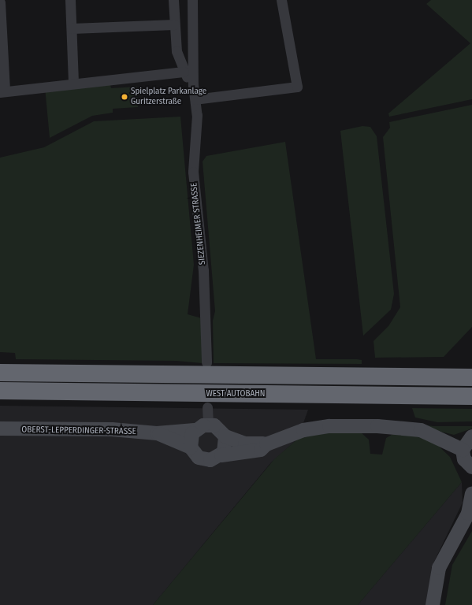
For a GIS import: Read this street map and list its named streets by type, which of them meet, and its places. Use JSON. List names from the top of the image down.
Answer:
{
  "streets": {
    "highway": ["WEST AUTOBAHN"],
    "street": ["SIEZENHEIMER STRASSE", "OBERST-LEPPERDINGER-STRASSE"]
  },
  "places": ["Spielplatz Parkanlage Guritzerstraße"]
}
